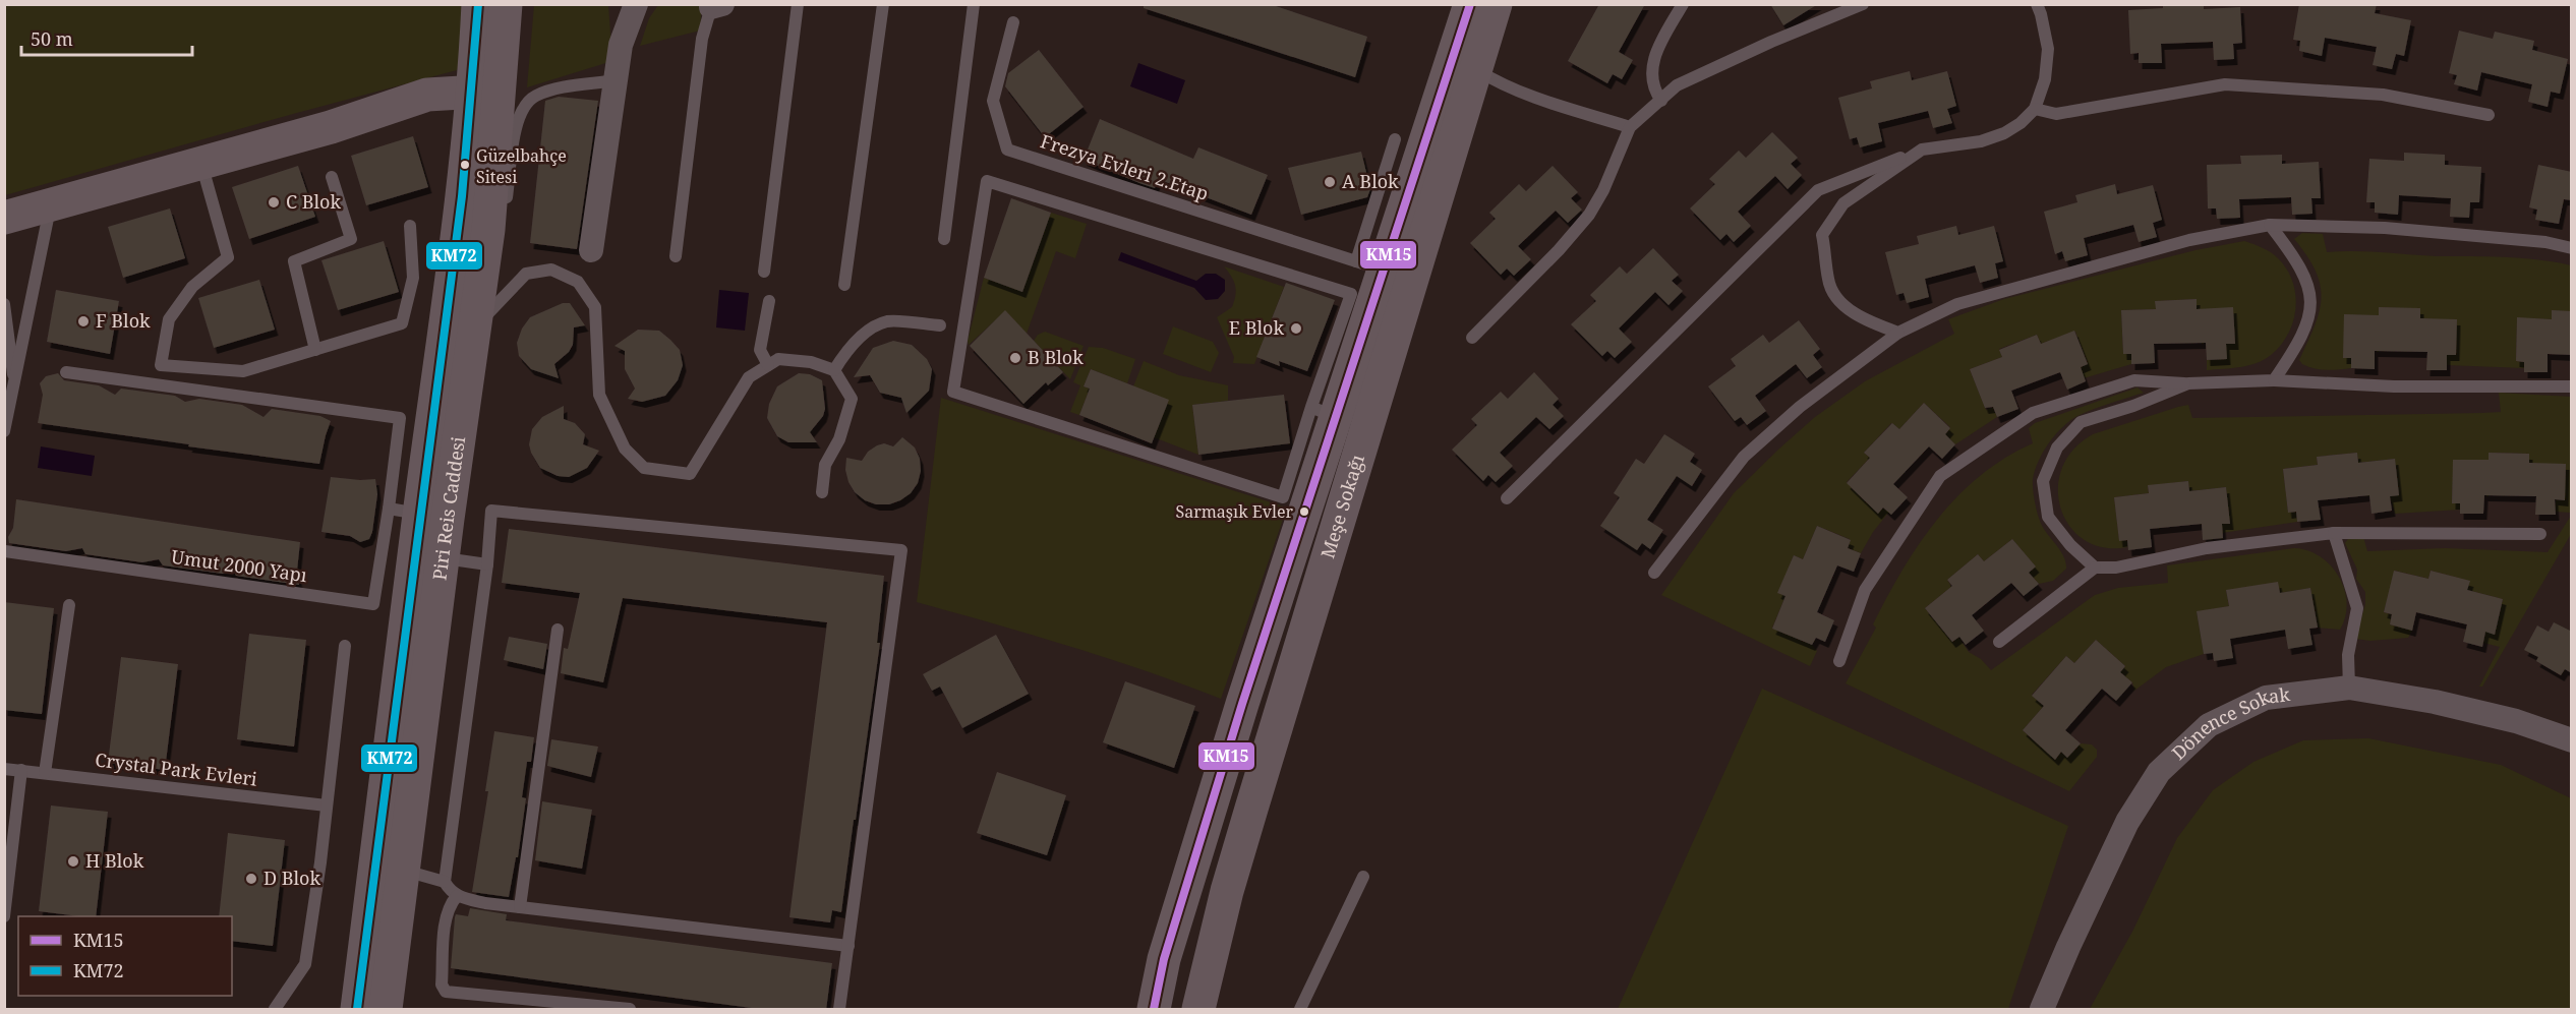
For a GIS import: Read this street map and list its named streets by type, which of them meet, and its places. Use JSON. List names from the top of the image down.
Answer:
{
  "streets": {
    "street": ["Meşe Sokağı", "Piri Reis Caddesi", "Dönence Sokak"],
    "lane": ["Frezya Evleri 2.Etap", "Umut 2000 Yapı", "Crystal Park Evleri"]
  },
  "crossings": [
    ["Frezya Evleri 2.Etap", "Meşe Sokağı"],
    ["Piri Reis Caddesi", "Umut 2000 Yapı"]
  ],
  "places": [
    "Güzelbahçe Sitesi",
    "A Blok",
    "C Blok",
    "F Blok",
    "E Blok",
    "B Blok",
    "Sarmaşık Evler",
    "H Blok",
    "D Blok"
  ],
  "lines": ["transit line KM15", "transit line KM72"],
  "legend": ["KM15", "KM72"],
  "scale_bar": "50 m"
}
